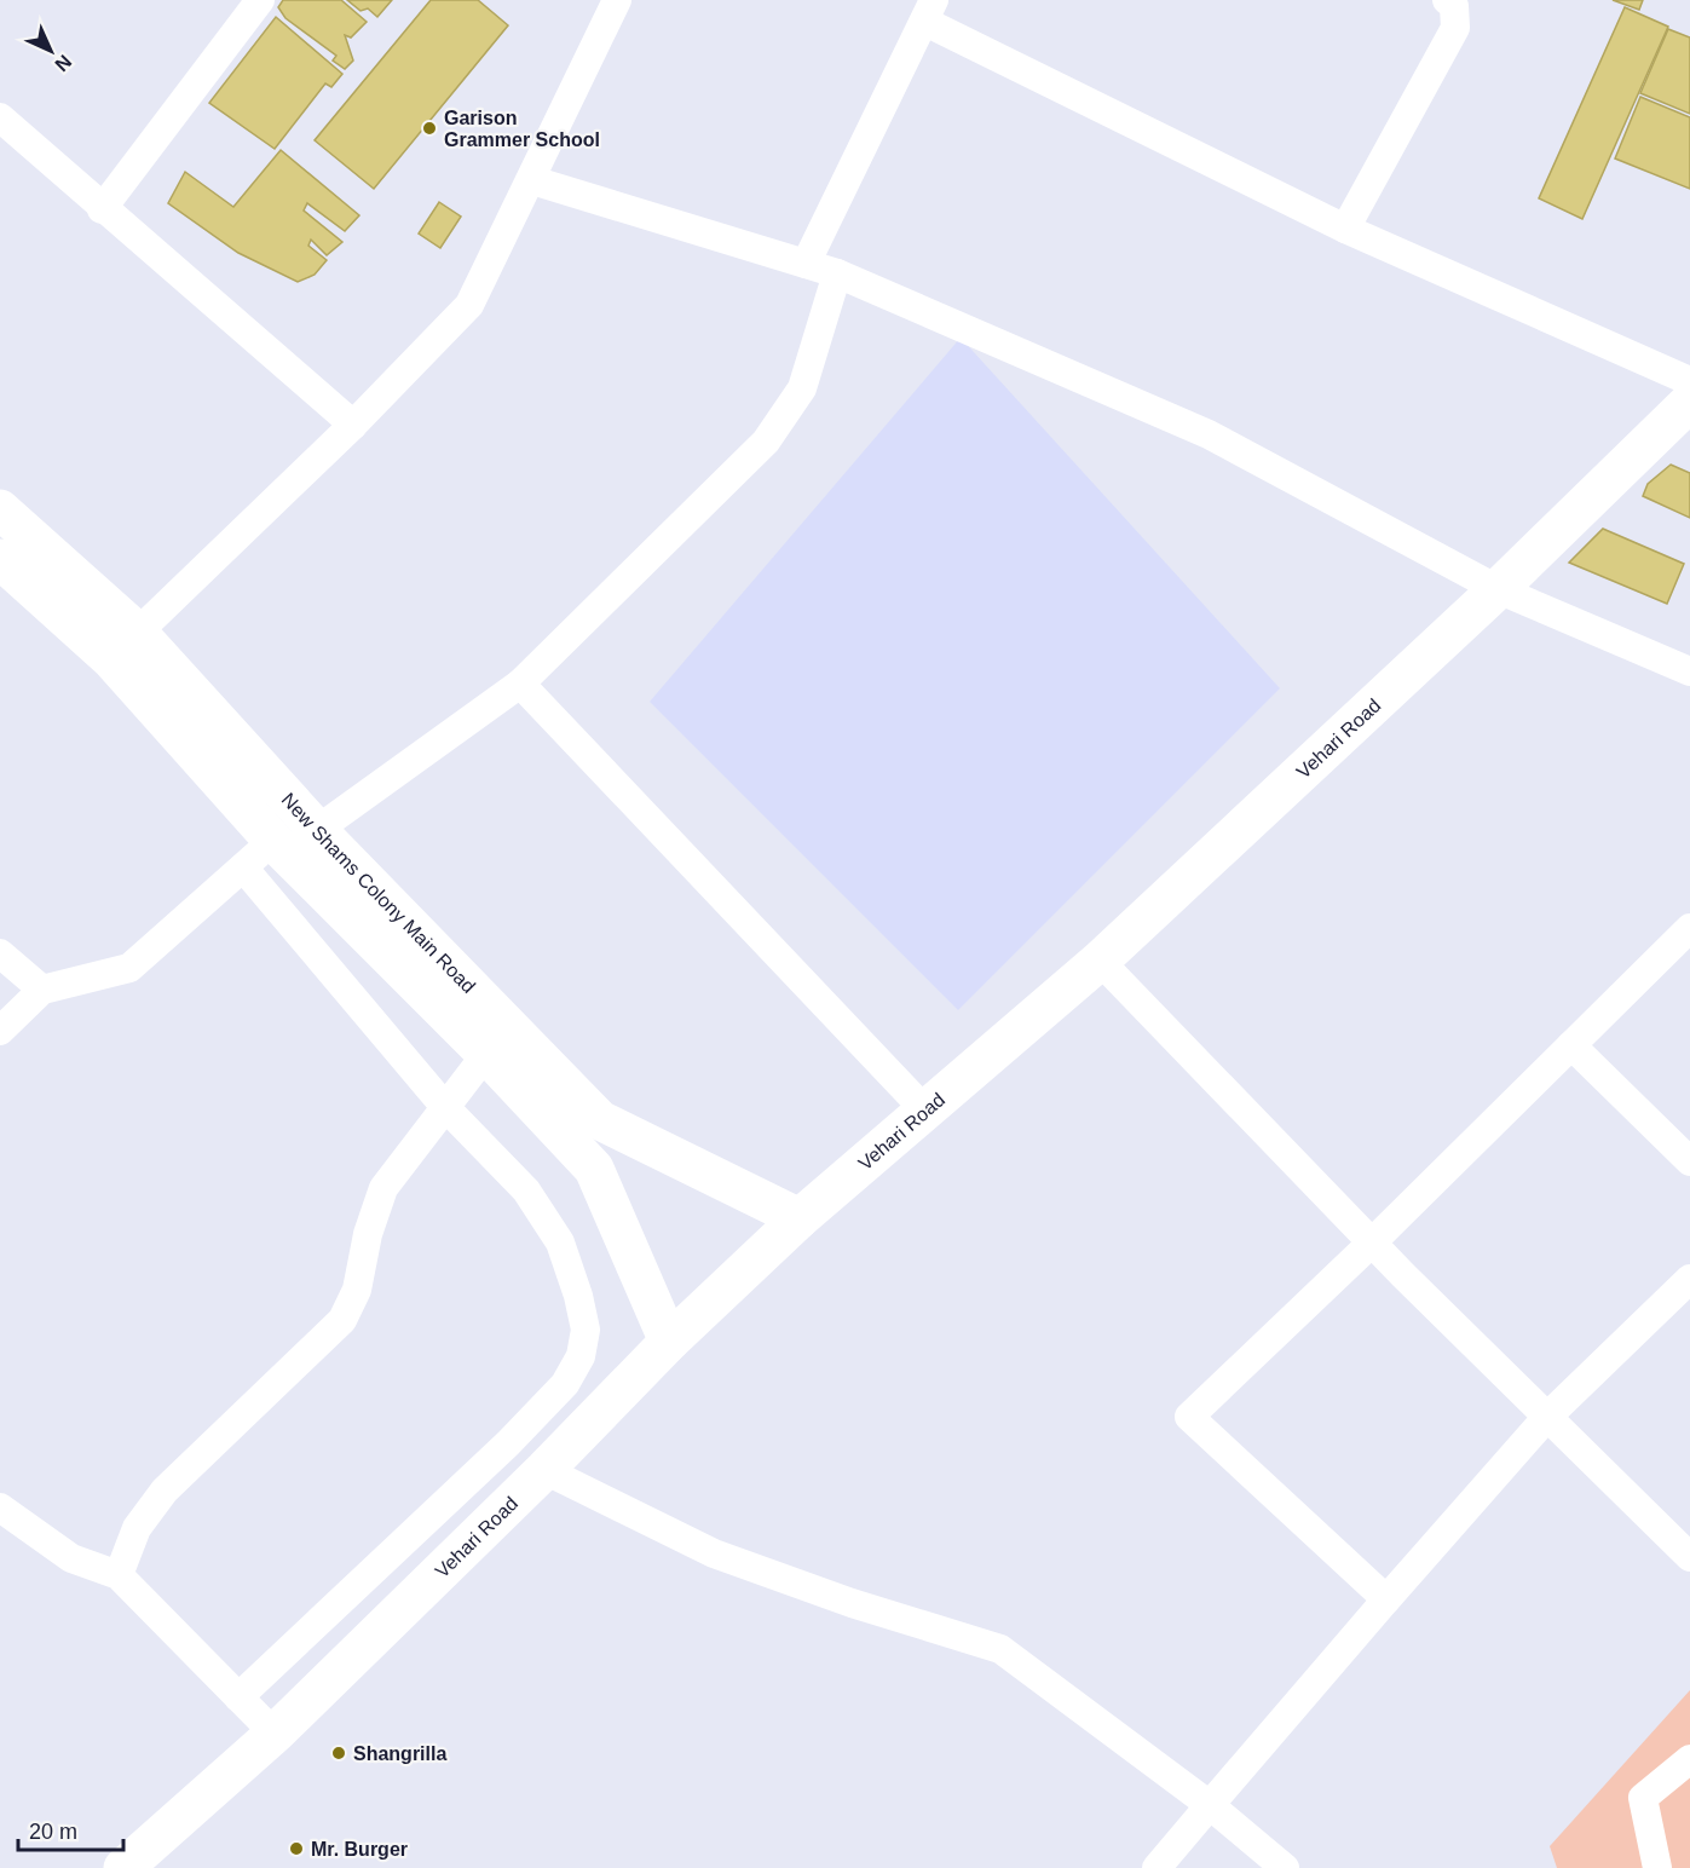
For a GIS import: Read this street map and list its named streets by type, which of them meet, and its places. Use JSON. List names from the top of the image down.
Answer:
{
  "streets": {
    "main road": ["Vehari Road", "New Shams Colony Main Road"]
  },
  "crossings": [
    ["Vehari Road", "New Shams Colony Main Road"]
  ],
  "places": ["Garison Grammer School", "Shangrilla", "Mr. Burger"],
  "scale_bar": "20 m",
  "north": "bottom right"
}
